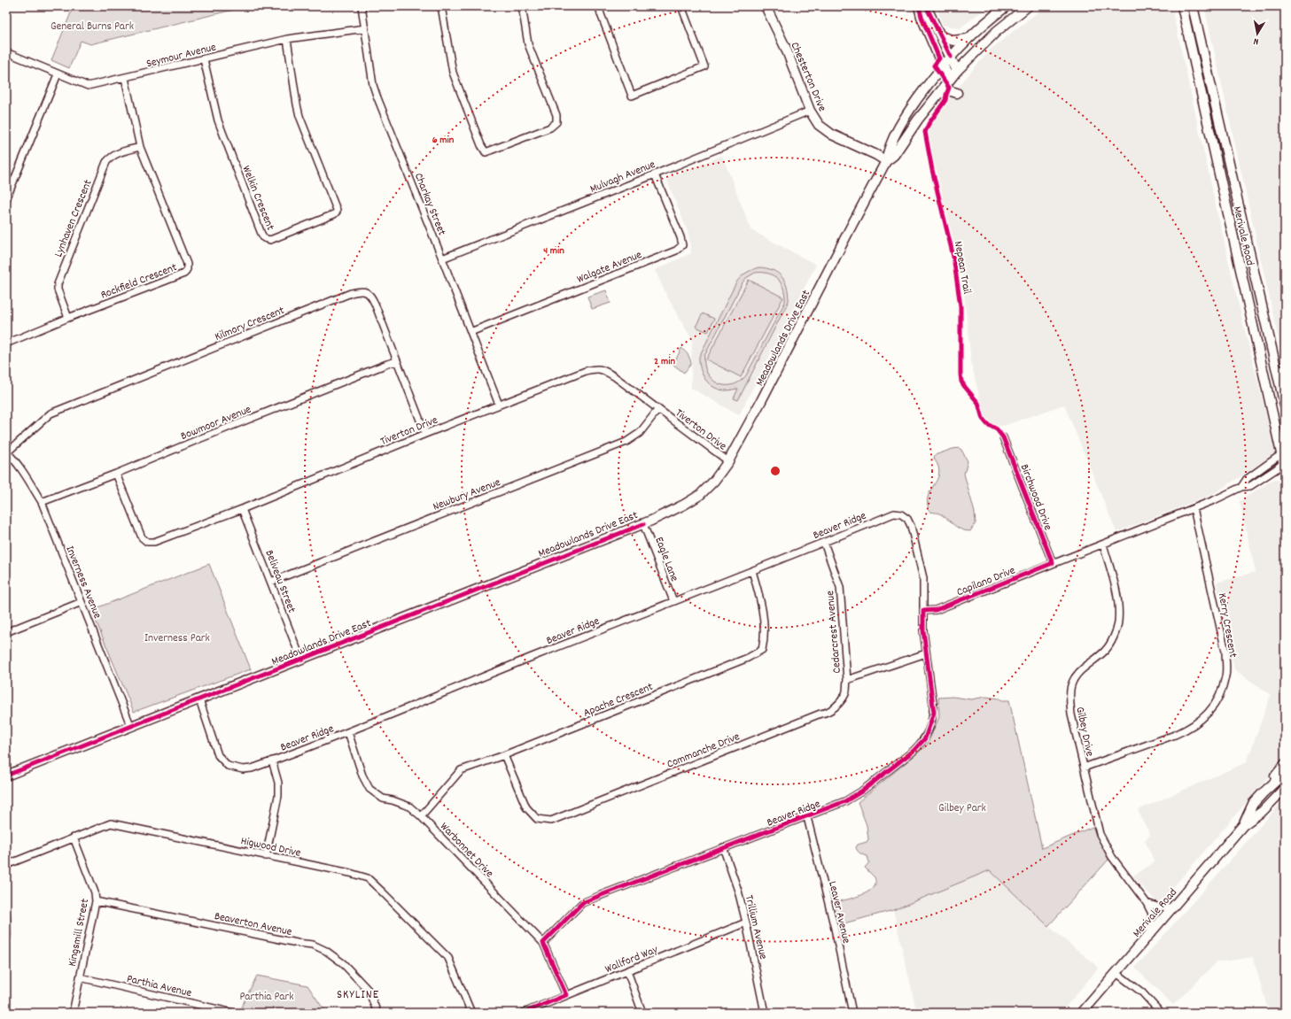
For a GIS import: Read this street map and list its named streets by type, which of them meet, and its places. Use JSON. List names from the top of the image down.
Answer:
{
  "streets": {
    "main road": ["Chesterton Drive", "Merivale Road", "Meadowlands Drive East"],
    "street": [
      "Seymour Avenue",
      "Mulvagh Avenue",
      "Welkin Crescent",
      "Charkay Street",
      "Lynhaven Crescent",
      "Walgate Avenue",
      "Rockfield Crescent",
      "Kilmory Crescent",
      "Bowmoor Avenue",
      "Tiverton Drive",
      "Newbury Avenue",
      "Birchwood Drive",
      "Beaver Ridge",
      "Eagle Lane",
      "Capilano Drive",
      "Beliveau Street",
      "Inverness Avenue",
      "Kerry Crescent",
      "Cedarcrest Avenue",
      "Apache Crescent",
      "Gilbey Drive",
      "Commanche Drive",
      "Higwood Drive",
      "Warbonnet Drive",
      "Leaver Avenue",
      "Beaverton Avenue",
      "Trillium Avenue",
      "Kingsmill Street",
      "Wallford Way",
      "Parthia Avenue"
    ],
    "cycle path": ["Nepean Trail"]
  },
  "crossings": [
    ["Seymour Avenue", "Welkin Crescent"],
    ["Seymour Avenue", "Charkay Street"],
    ["Seymour Avenue", "Rockfield Crescent"],
    ["Chesterton Drive", "Mulvagh Avenue"],
    ["Chesterton Drive", "Meadowlands Drive East"],
    ["Mulvagh Avenue", "Charkay Street"],
    ["Mulvagh Avenue", "Walgate Avenue"],
    ["Charkay Street", "Walgate Avenue"],
    ["Charkay Street", "Tiverton Drive"],
    ["Lynhaven Crescent", "Rockfield Crescent"],
    ["Merivale Road", "Capilano Drive"],
    ["Merivale Road", "Gilbey Drive"],
    ["Kilmory Crescent", "Bowmoor Avenue"],
    ["Kilmory Crescent", "Tiverton Drive"],
    ["Kilmory Crescent", "Inverness Avenue"],
    ["Meadowlands Drive East", "Tiverton Drive"],
    ["Meadowlands Drive East", "Beaver Ridge"],
    ["Meadowlands Drive East", "Eagle Lane"],
    ["Meadowlands Drive East", "Beliveau Street"],
    ["Meadowlands Drive East", "Inverness Avenue"],
    ["Bowmoor Avenue", "Tiverton Drive"],
    ["Bowmoor Avenue", "Inverness Avenue"],
    ["Tiverton Drive", "Newbury Avenue"],
    ["Tiverton Drive", "Beliveau Street"],
    ["Newbury Avenue", "Beliveau Street"],
    ["Birchwood Drive", "Capilano Drive"],
    ["Beaver Ridge", "Eagle Lane"],
    ["Beaver Ridge", "Capilano Drive"],
    ["Beaver Ridge", "Cedarcrest Avenue"],
    ["Beaver Ridge", "Apache Crescent"],
    ["Beaver Ridge", "Warbonnet Drive"],
    ["Beaver Ridge", "Leaver Avenue"],
    ["Beaver Ridge", "Trillium Avenue"],
    ["Capilano Drive", "Kerry Crescent"],
    ["Capilano Drive", "Gilbey Drive"],
    ["Kerry Crescent", "Gilbey Drive"],
    ["Cedarcrest Avenue", "Commanche Drive"],
    ["Apache Crescent", "Commanche Drive"],
    ["Apache Crescent", "Warbonnet Drive"],
    ["Higwood Drive", "Kingsmill Street"],
    ["Warbonnet Drive", "Wallford Way"],
    ["Beaverton Avenue", "Kingsmill Street"],
    ["Trillium Avenue", "Wallford Way"],
    ["Kingsmill Street", "Parthia Avenue"]
  ],
  "districts": ["SKYLINE"],
  "parks": [
    "General Burns Park",
    "Inverness Park",
    "Gilbey Park",
    "Parthia Park"
  ],
  "north": "bottom",
  "rings": ["6 min", "4 min", "2 min"]
}
